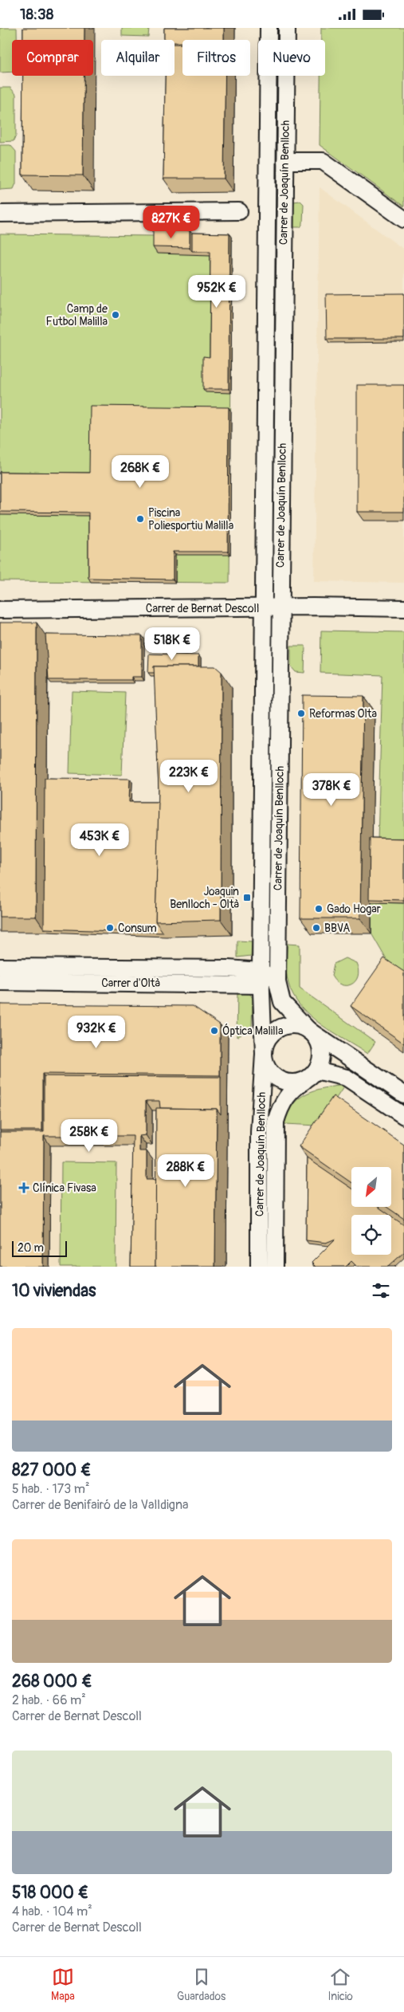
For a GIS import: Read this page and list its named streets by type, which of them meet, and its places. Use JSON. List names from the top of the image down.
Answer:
{
  "streets": {
    "street": ["Carrer de Joaquín Benlloch", "Carrer de Bernat Descoll", "Carrer d'Oltà"]
  },
  "crossings": [
    ["Carrer de Joaquín Benlloch", "Carrer de Bernat Descoll"],
    ["Carrer de Joaquín Benlloch", "Carrer d'Oltà"]
  ],
  "places": {
    "other": [
      "Camp de Futbol Malilla",
      "Piscina Poliesportiu Malilla",
      "Reformas Olta",
      "Gado Hogar",
      "Consum",
      "BBVA",
      "Óptica Malilla"
    ],
    "transit": ["Joaquin Benlloch - Oltà"],
    "health": ["Clínica Fivasa"]
  },
  "scale_bar": "20 m",
  "north": "bottom left",
  "page": {
    "status": "18:38",
    "chip": [
      "Comprar",
      "Alquilar",
      "Filtros",
      "Nuevo"
    ],
    "price": [
      "827K €",
      "952K €",
      "268K €",
      "518K €",
      "223K €",
      "378K €",
      "453K €",
      "932K €",
      "258K €",
      "288K €"
    ],
    "scale": "20 m",
    "heading": "10 viviendas",
    "list": [
      {
        "name": "827 000 €",
        "note": "5 hab. · 173 m² · Carrer de Benifairó de la Valldigna"
      },
      {
        "name": "268 000 €",
        "note": "2 hab. · 66 m² · Carrer de Bernat Descoll"
      },
      {
        "name": "518 000 €",
        "note": "4 hab. · 104 m² · Carrer de Bernat Descoll"
      }
    ],
    "tabs": ["Mapa", "Guardados", "Inicio"]
  }
}
